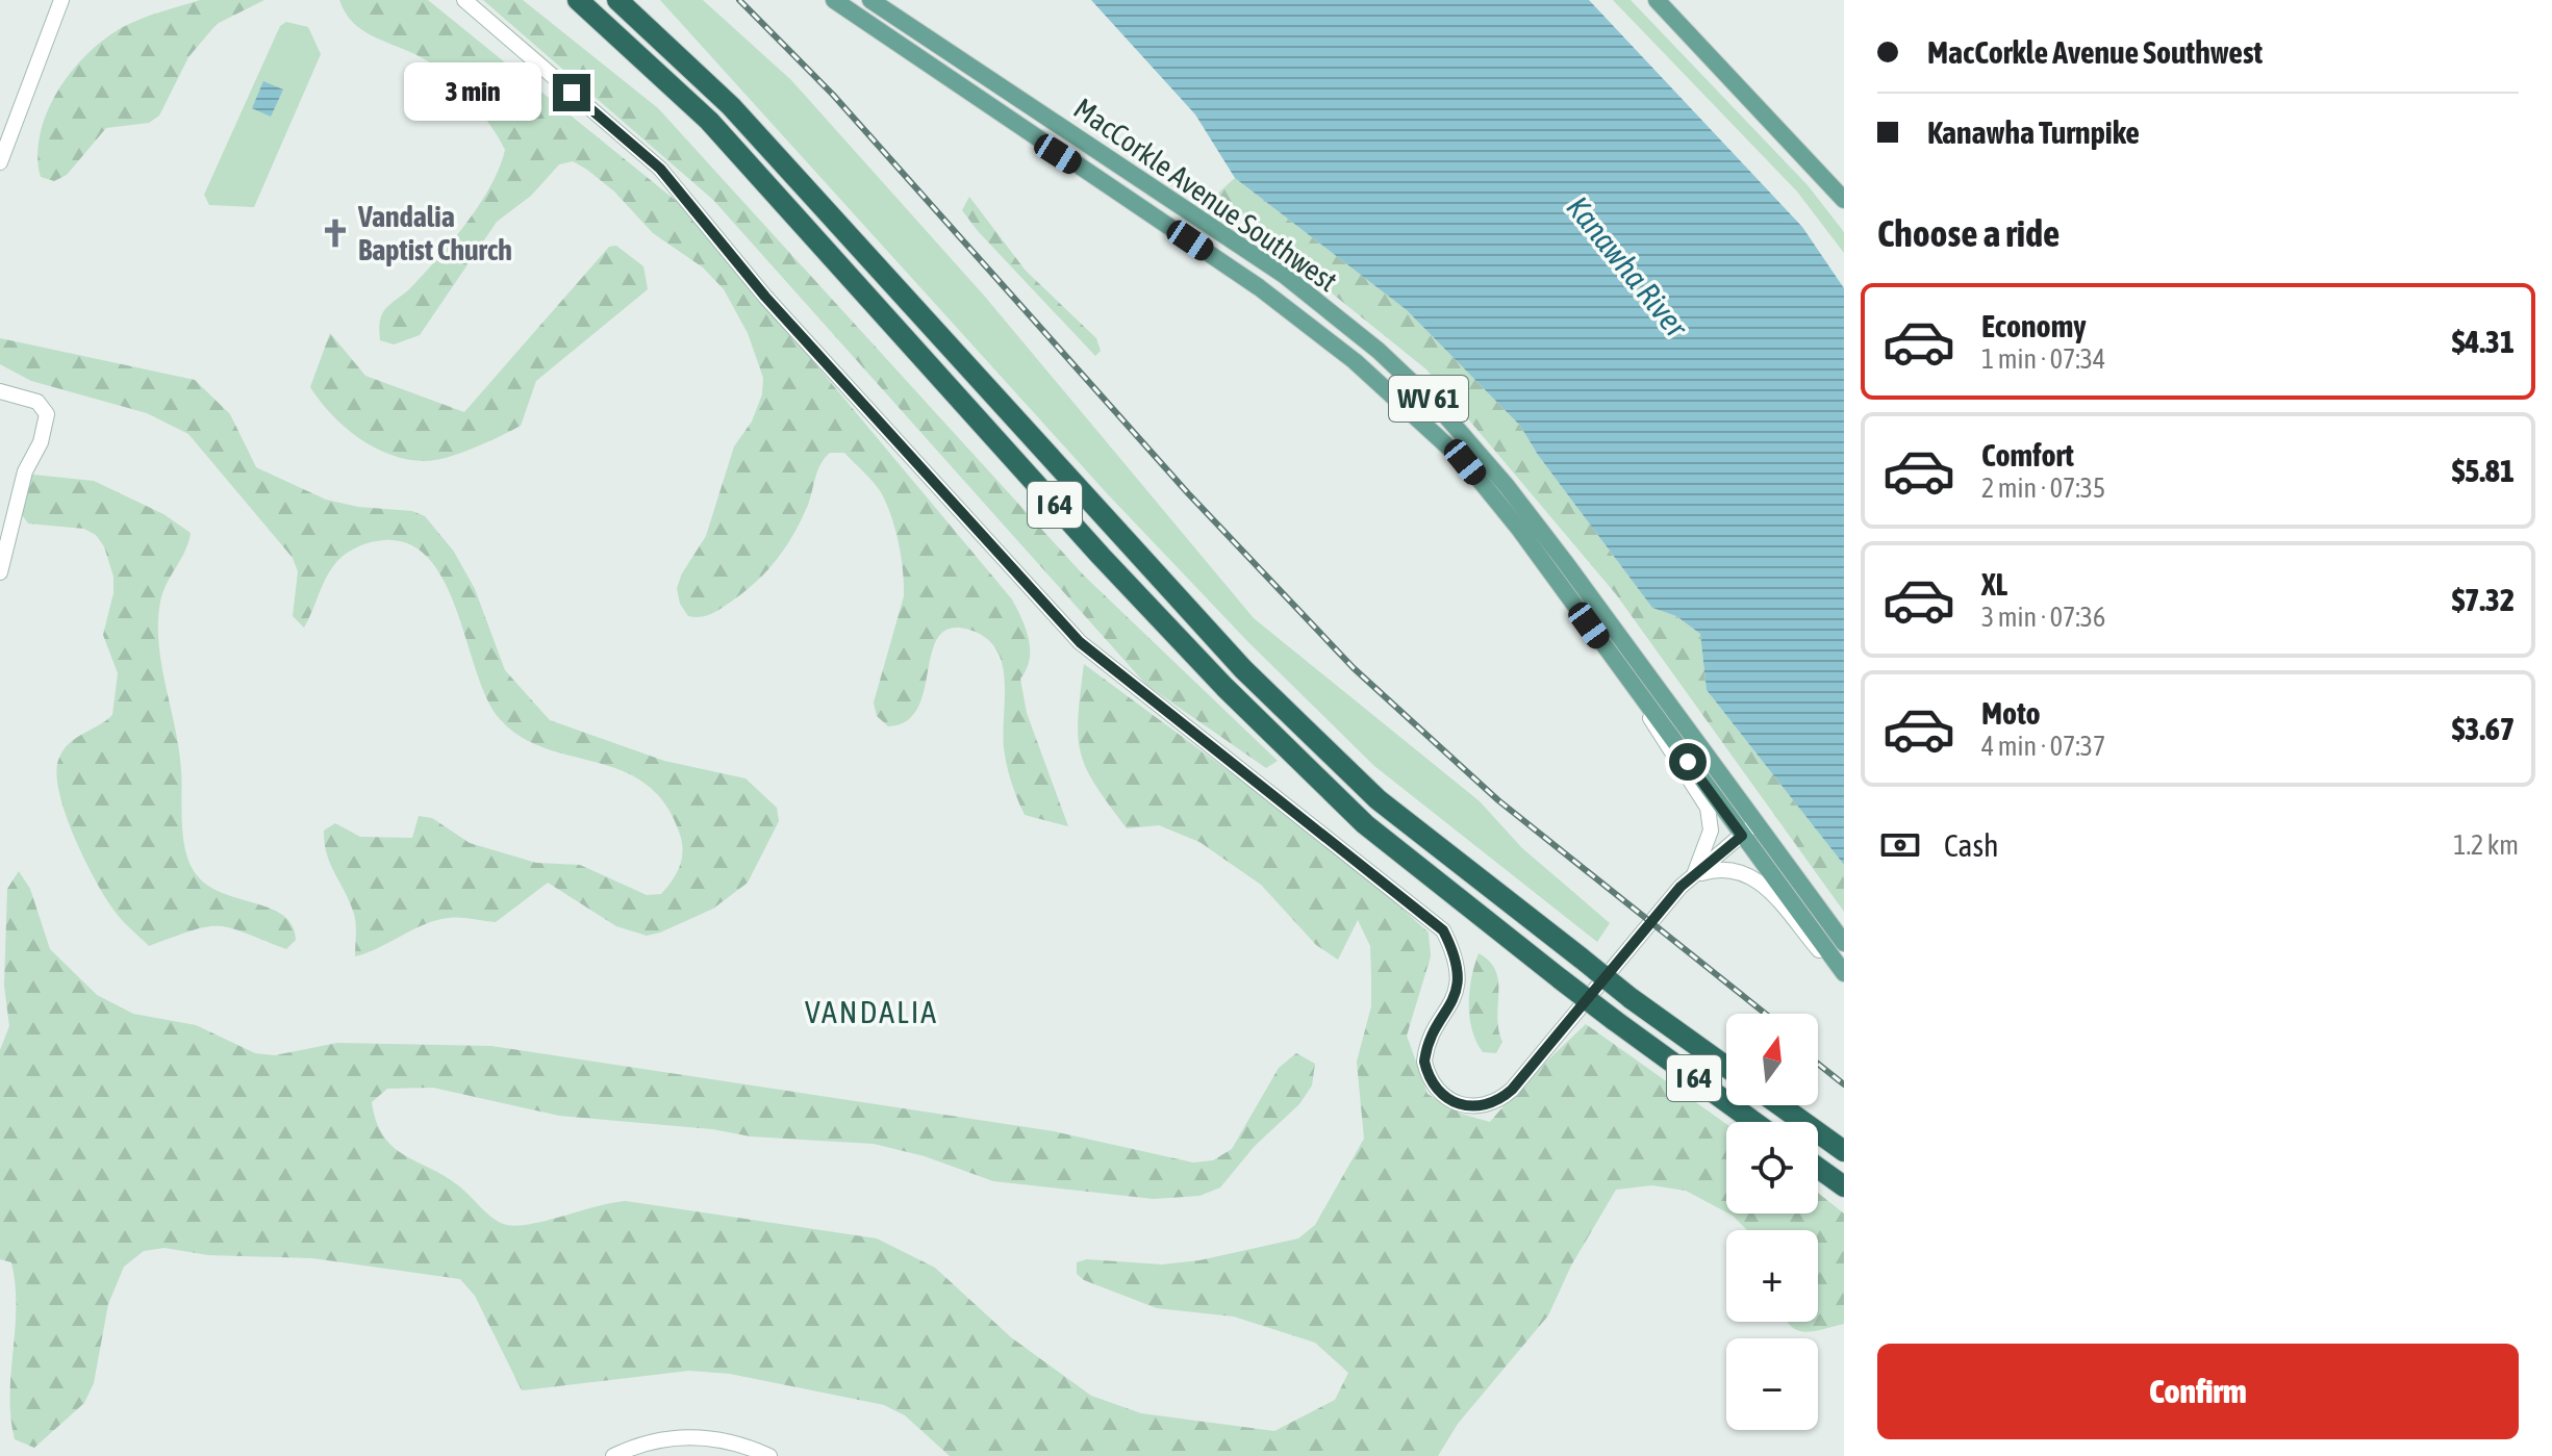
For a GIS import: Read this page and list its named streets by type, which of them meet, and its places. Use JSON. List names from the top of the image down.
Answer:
{
  "streets": {
    "highway": ["I 64"],
    "main road": ["MacCorkle Avenue Southwest", "WV 61"]
  },
  "districts": ["VANDALIA"],
  "water": ["Kanawha River"],
  "places": {
    "church": ["Vandalia Baptist Church"]
  },
  "north": "top",
  "page": {
    "banner": ["MacCorkle Avenue Southwest", "Kanawha Turnpike"],
    "bubble": "3 min",
    "heading": "Choose a ride",
    "list": [
      {
        "name": "Economy",
        "note": "1 min · 07:34",
        "value": "$4.31"
      },
      {
        "name": "Comfort",
        "note": "2 min · 07:35",
        "value": "$5.81"
      },
      {
        "name": "XL",
        "note": "3 min · 07:36",
        "value": "$7.32"
      },
      {
        "name": "Moto",
        "note": "4 min · 07:37",
        "value": "$3.67"
      }
    ],
    "pay": ["Cash", "1.2 km"],
    "map_buttons": ["+", "−"],
    "buttons": "Confirm"
  }
}
